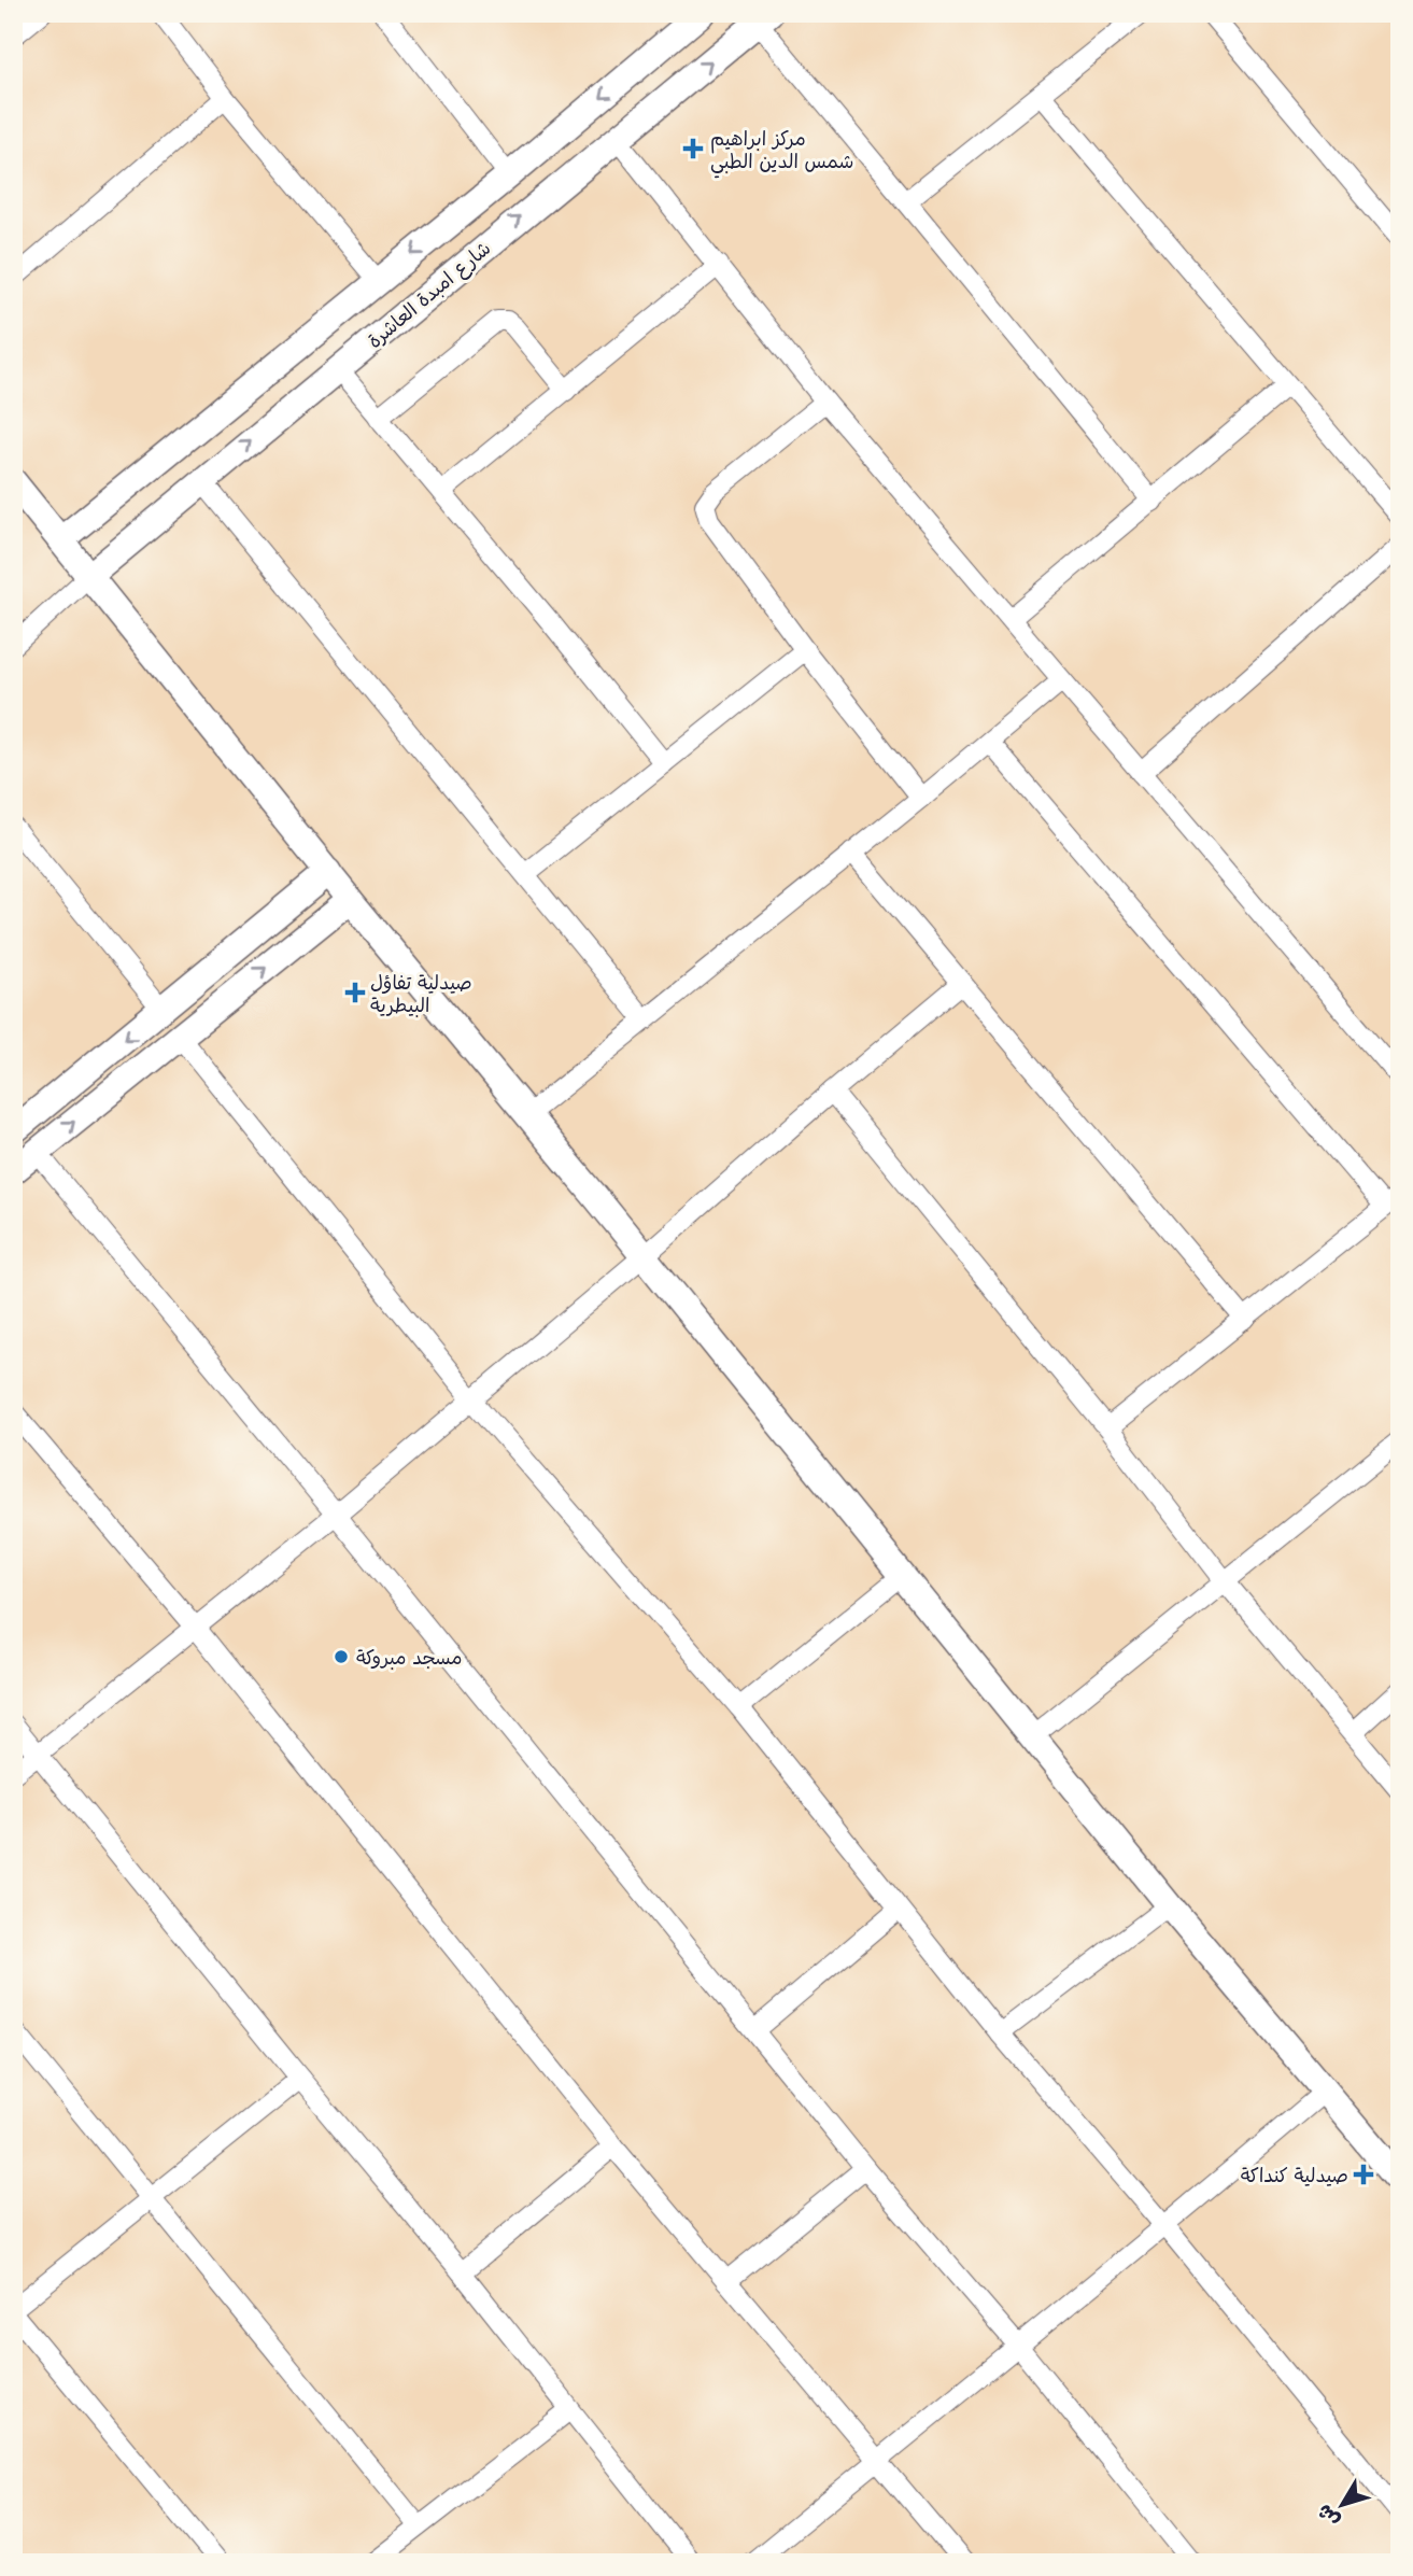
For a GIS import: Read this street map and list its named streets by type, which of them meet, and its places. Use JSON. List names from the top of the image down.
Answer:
{
  "streets": {
    "main road": ["شارع امبدة العاشرة"]
  },
  "places": {
    "health": ["مركز ابراهيم شمس الدين الطبي", "صيدلية تفاؤل البيطرية", "صيدلية كنداكة"],
    "other": ["مسجد مبروكة"]
  },
  "north": "bottom left"
}
